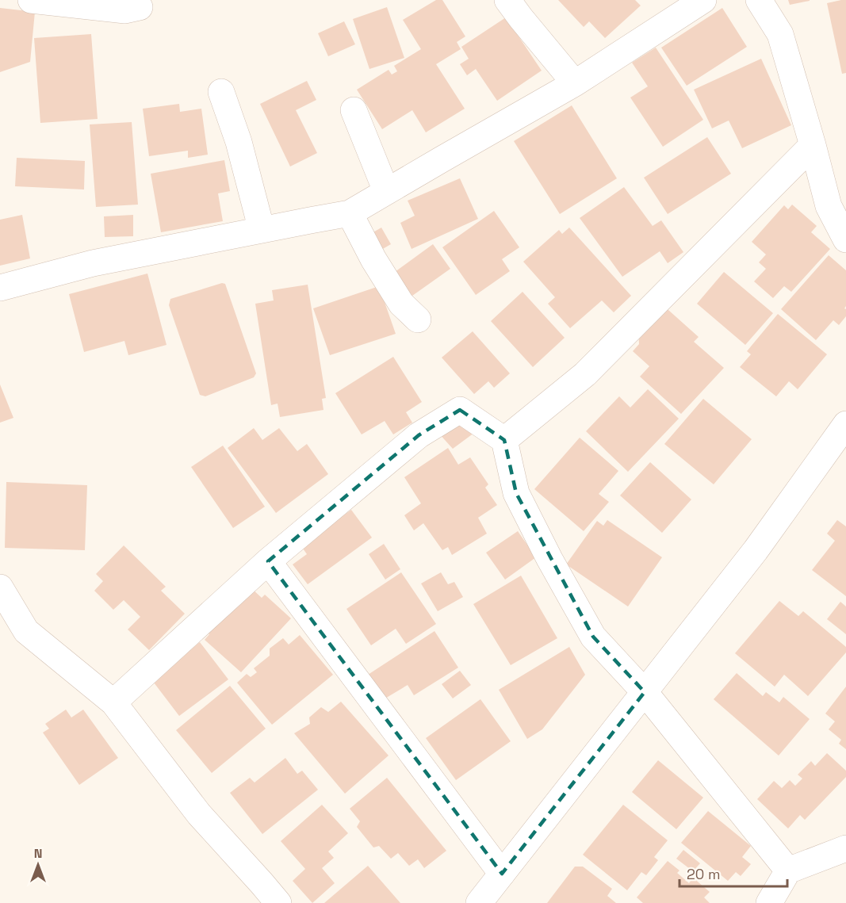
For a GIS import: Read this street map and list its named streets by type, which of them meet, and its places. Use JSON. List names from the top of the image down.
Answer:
{
  "scale_bar": "20 m",
  "north": "top"
}
